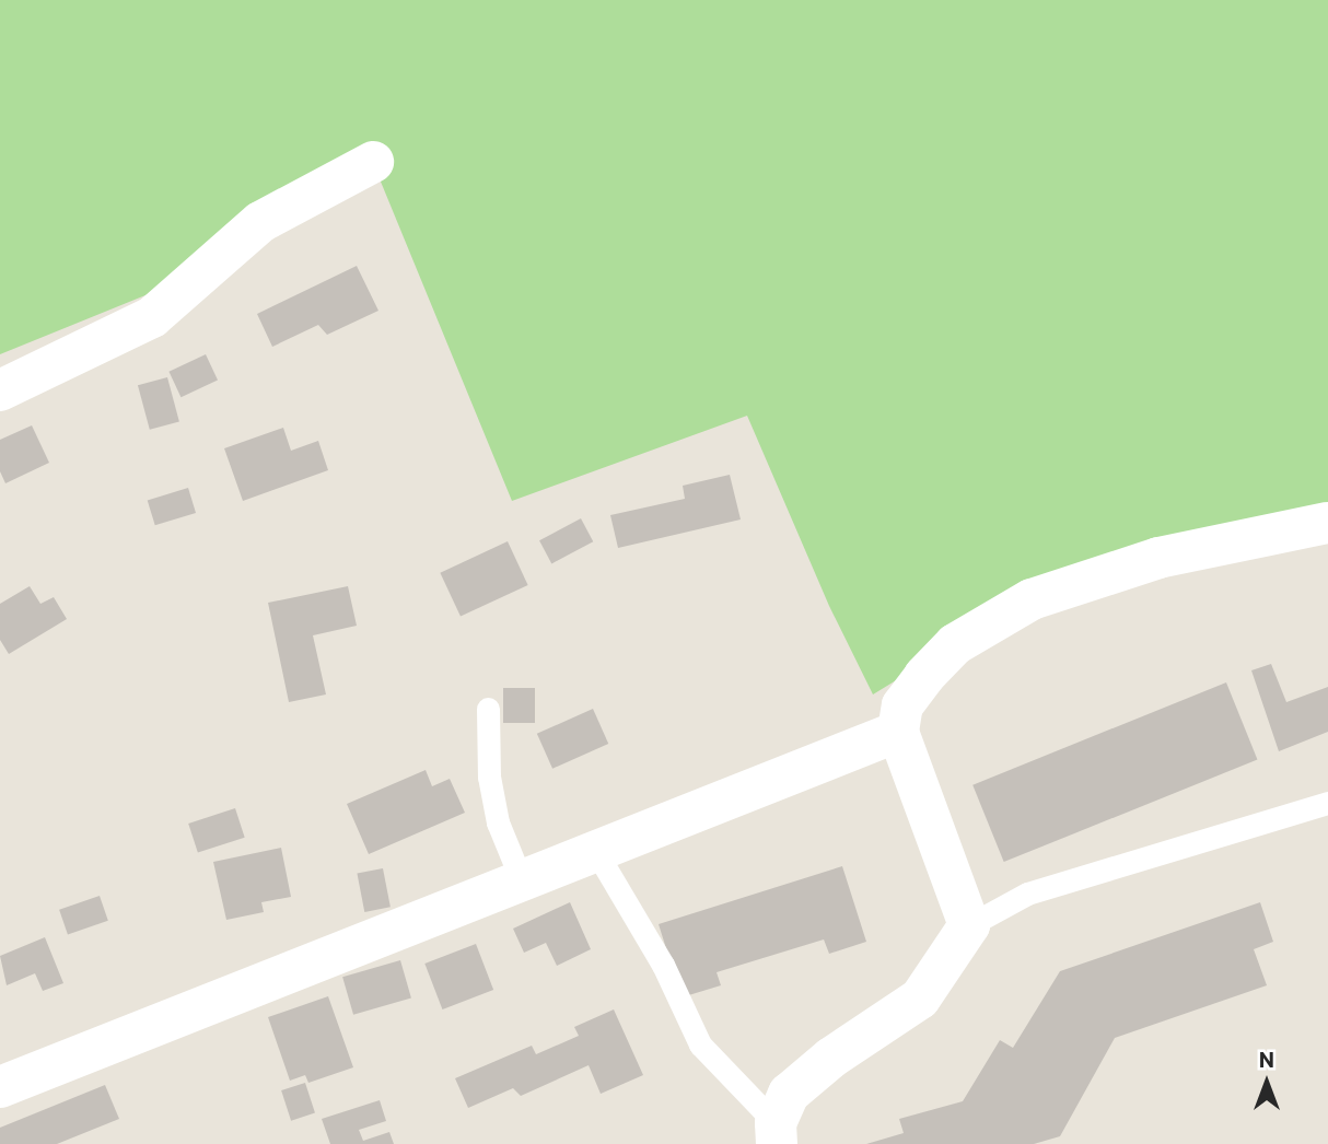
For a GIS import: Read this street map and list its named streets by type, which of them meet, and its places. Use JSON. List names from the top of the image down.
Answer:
{
  "north": "top"
}
